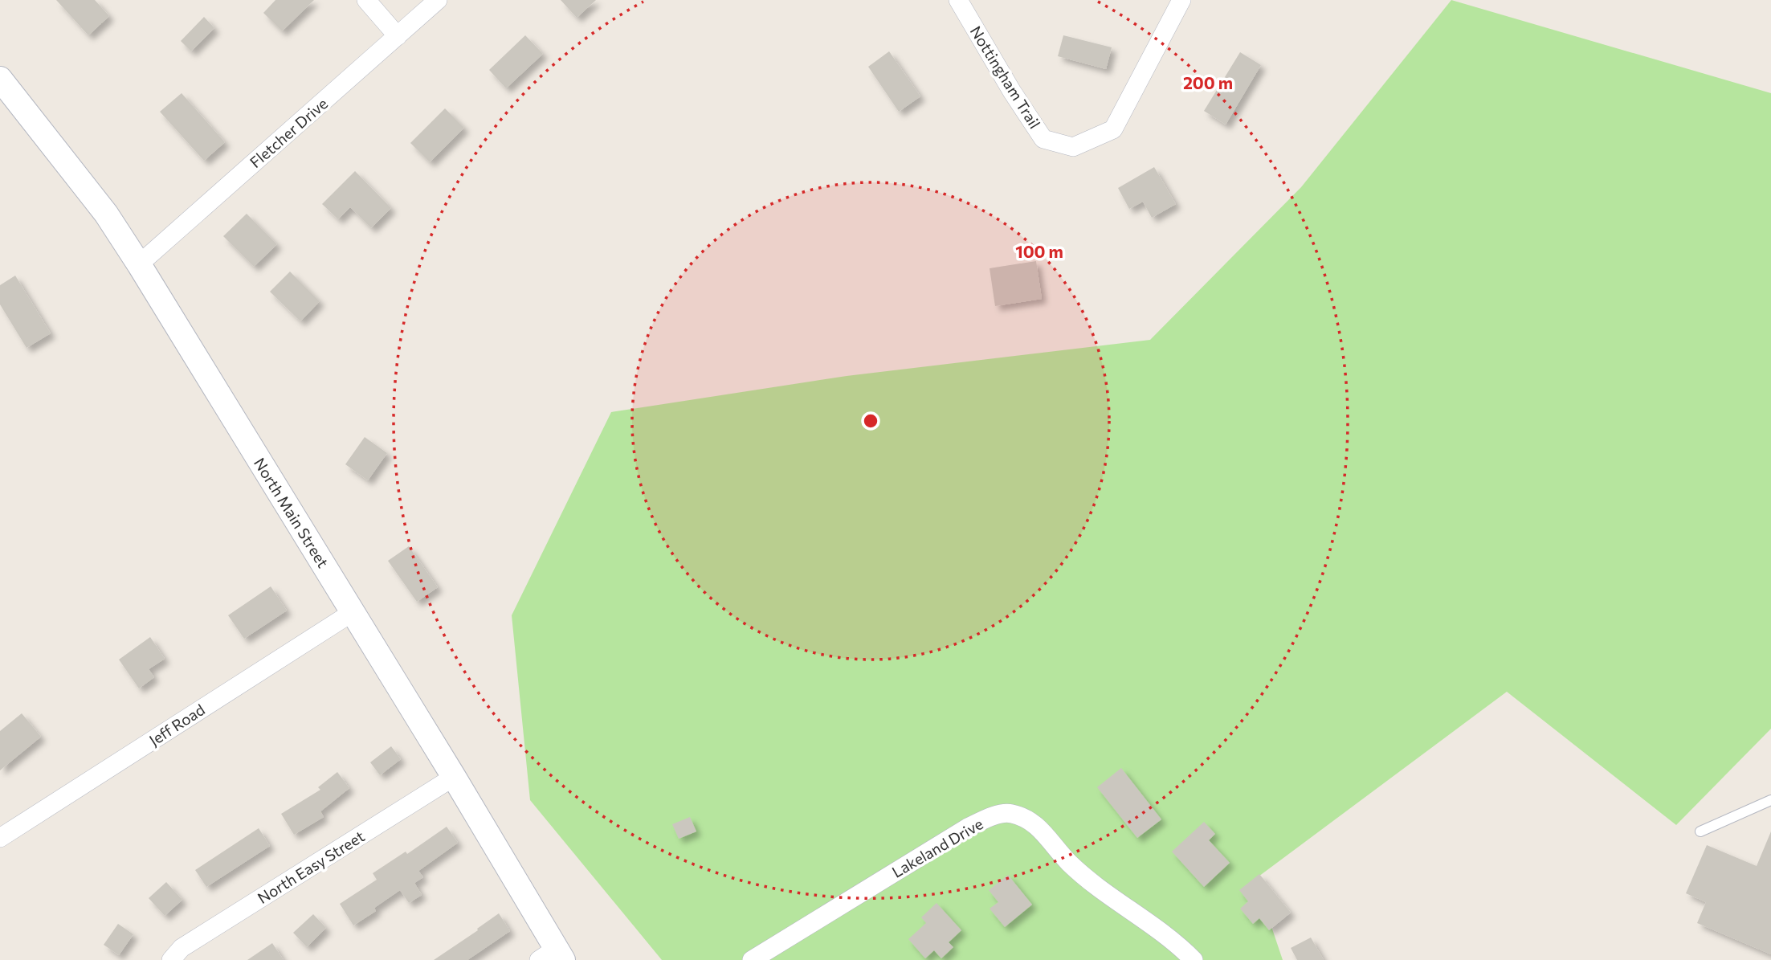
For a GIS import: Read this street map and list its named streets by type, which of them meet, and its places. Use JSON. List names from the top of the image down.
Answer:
{
  "streets": {
    "street": [
      "Nottingham Trail",
      "Fletcher Drive",
      "North Main Street",
      "Jeff Road",
      "Lakeland Drive",
      "North Easy Street"
    ]
  },
  "crossings": [
    ["Fletcher Drive", "North Main Street"],
    ["North Main Street", "Jeff Road"],
    ["North Main Street", "North Easy Street"]
  ],
  "rings": ["200 m", "100 m"]
}
